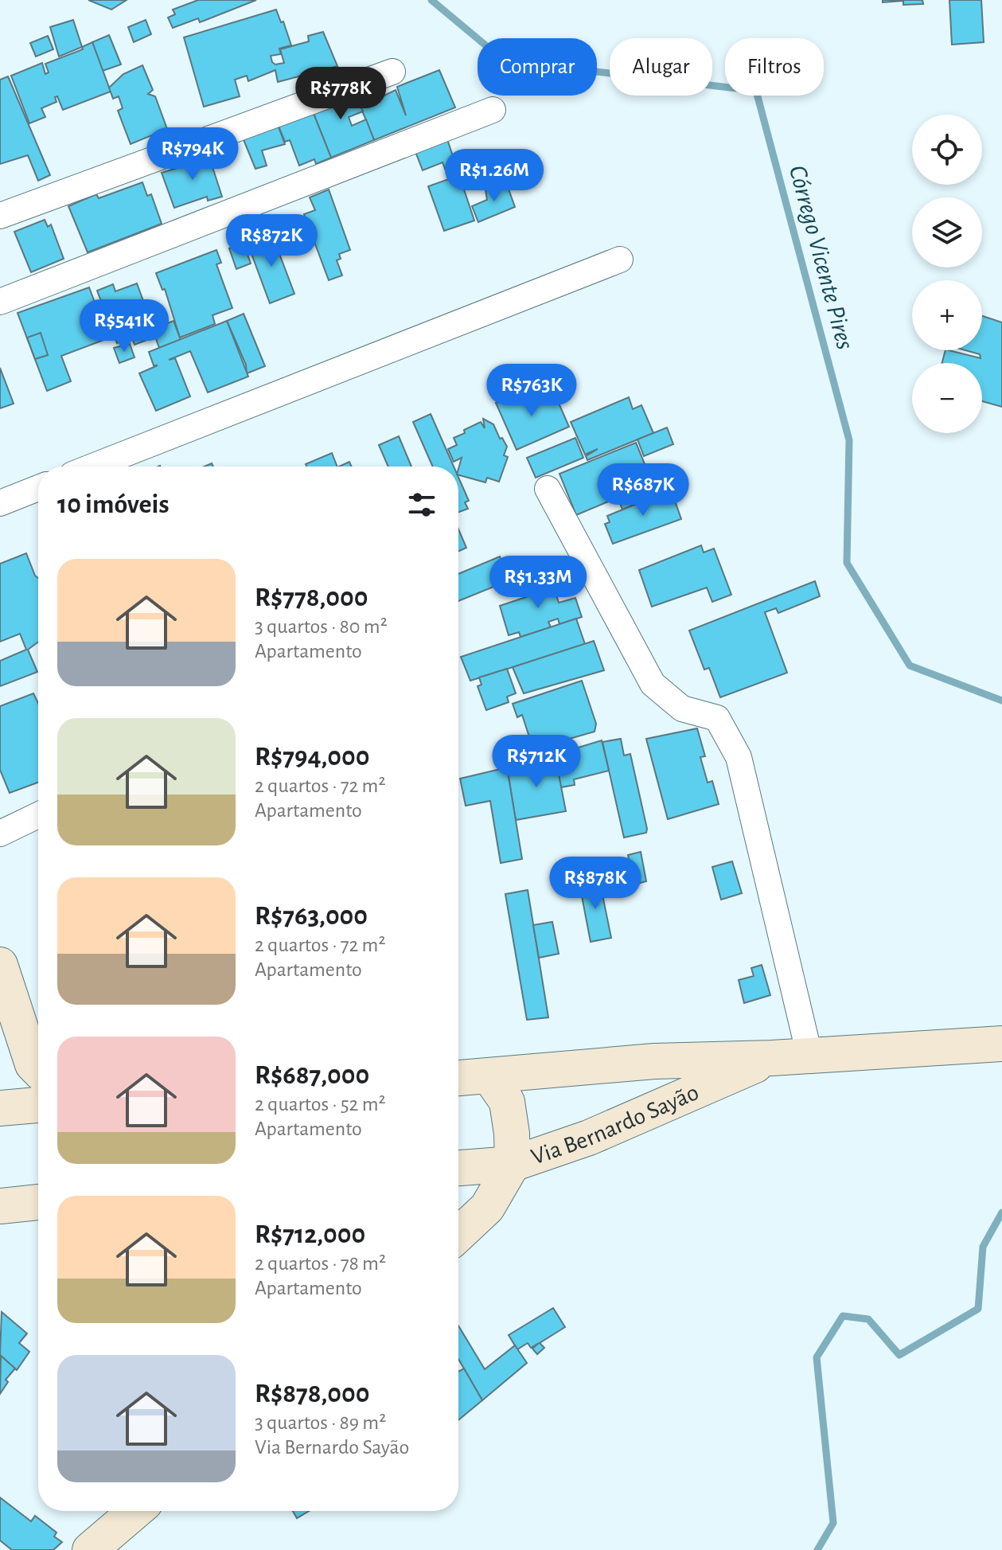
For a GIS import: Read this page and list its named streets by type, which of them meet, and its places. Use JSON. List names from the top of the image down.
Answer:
{
  "streets": {
    "main road": ["Via Bernardo Sayão"]
  },
  "water": ["Córrego Vicente Pires"],
  "page": {
    "chip": ["Comprar", "Alugar", "Filtros"],
    "price": [
      "R$778K",
      "R$794K",
      "R$1.26M",
      "R$872K",
      "R$541K",
      "R$763K",
      "R$687K",
      "R$1.33M",
      "R$712K",
      "R$878K"
    ],
    "map_buttons": ["+", "−"],
    "heading": "10 imóveis",
    "list": [
      {
        "name": "R$778,000",
        "note": "3 quartos · 80 m² · Apartamento"
      },
      {
        "name": "R$794,000",
        "note": "2 quartos · 72 m² · Apartamento"
      },
      {
        "name": "R$763,000",
        "note": "2 quartos · 72 m² · Apartamento"
      },
      {
        "name": "R$687,000",
        "note": "2 quartos · 52 m² · Apartamento"
      },
      {
        "name": "R$712,000",
        "note": "2 quartos · 78 m² · Apartamento"
      },
      {
        "name": "R$878,000",
        "note": "3 quartos · 89 m² · Via Bernardo Sayão"
      }
    ]
  }
}
